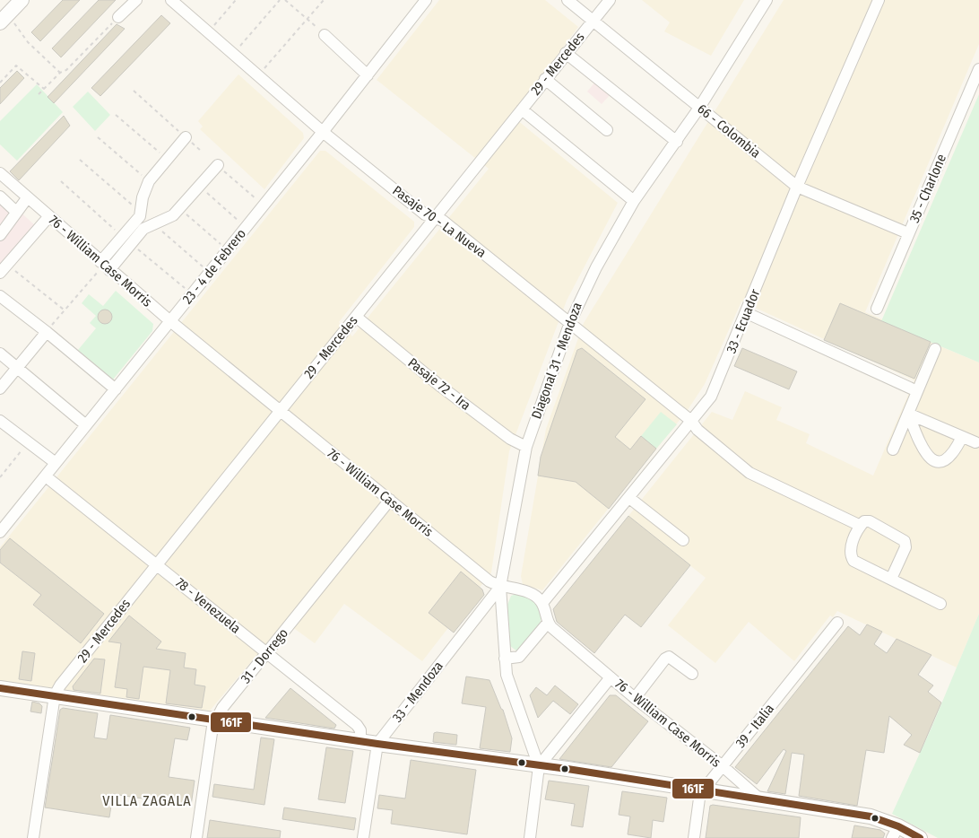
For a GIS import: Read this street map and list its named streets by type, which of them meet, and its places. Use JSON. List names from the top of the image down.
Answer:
{
  "streets": {
    "street": [
      "29 - Mercedes",
      "66 - Colombia",
      "35 - Charlone",
      "Pasaje 70 - La Nueva",
      "76 - William Case Morris",
      "23 - 4 de Febrero",
      "33 - Ecuador",
      "Diagonal 31 - Mendoza",
      "Pasaje 72 - Ira",
      "78 - Venezuela",
      "31 - Dorrego",
      "33 - Mendoza",
      "39 - Italia"
    ]
  },
  "crossings": [
    ["29 - Mercedes", "66 - Colombia"],
    ["29 - Mercedes", "Pasaje 70 - La Nueva"],
    ["29 - Mercedes", "76 - William Case Morris"],
    ["29 - Mercedes", "Pasaje 72 - Ira"],
    ["29 - Mercedes", "78 - Venezuela"],
    ["66 - Colombia", "35 - Charlone"],
    ["66 - Colombia", "33 - Ecuador"],
    ["66 - Colombia", "Diagonal 31 - Mendoza"],
    ["Pasaje 70 - La Nueva", "23 - 4 de Febrero"],
    ["Pasaje 70 - La Nueva", "33 - Ecuador"],
    ["Pasaje 70 - La Nueva", "Diagonal 31 - Mendoza"],
    ["76 - William Case Morris", "23 - 4 de Febrero"],
    ["76 - William Case Morris", "33 - Ecuador"],
    ["76 - William Case Morris", "Diagonal 31 - Mendoza"],
    ["76 - William Case Morris", "31 - Dorrego"],
    ["76 - William Case Morris", "33 - Mendoza"],
    ["76 - William Case Morris", "39 - Italia"],
    ["23 - 4 de Febrero", "78 - Venezuela"],
    ["Diagonal 31 - Mendoza", "Pasaje 72 - Ira"],
    ["Diagonal 31 - Mendoza", "33 - Mendoza"],
    ["78 - Venezuela", "31 - Dorrego"]
  ],
  "districts": ["VILLA ZAGALA"],
  "lines": ["transit line 161F"]
}
